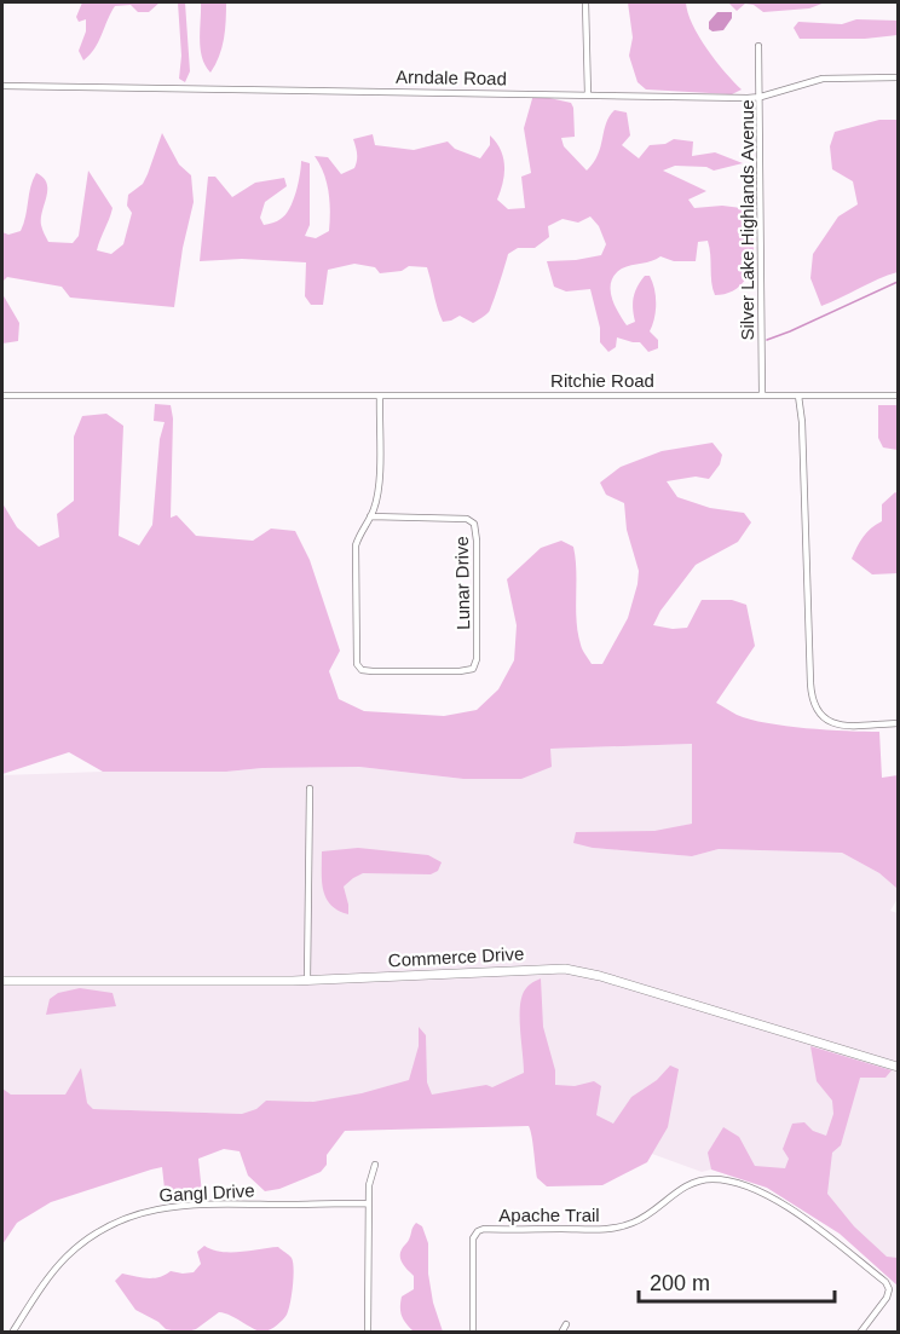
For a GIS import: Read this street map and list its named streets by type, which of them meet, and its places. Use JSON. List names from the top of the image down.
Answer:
{
  "streets": {
    "street": [
      "Arndale Road",
      "Silver Lake Highlands Avenue",
      "Ritchie Road",
      "Lunar Drive",
      "Commerce Drive",
      "Gangl Drive",
      "Apache Trail"
    ]
  },
  "crossings": [
    ["Arndale Road", "Silver Lake Highlands Avenue"],
    ["Silver Lake Highlands Avenue", "Ritchie Road"]
  ],
  "scale_bar": "200 m"
}
